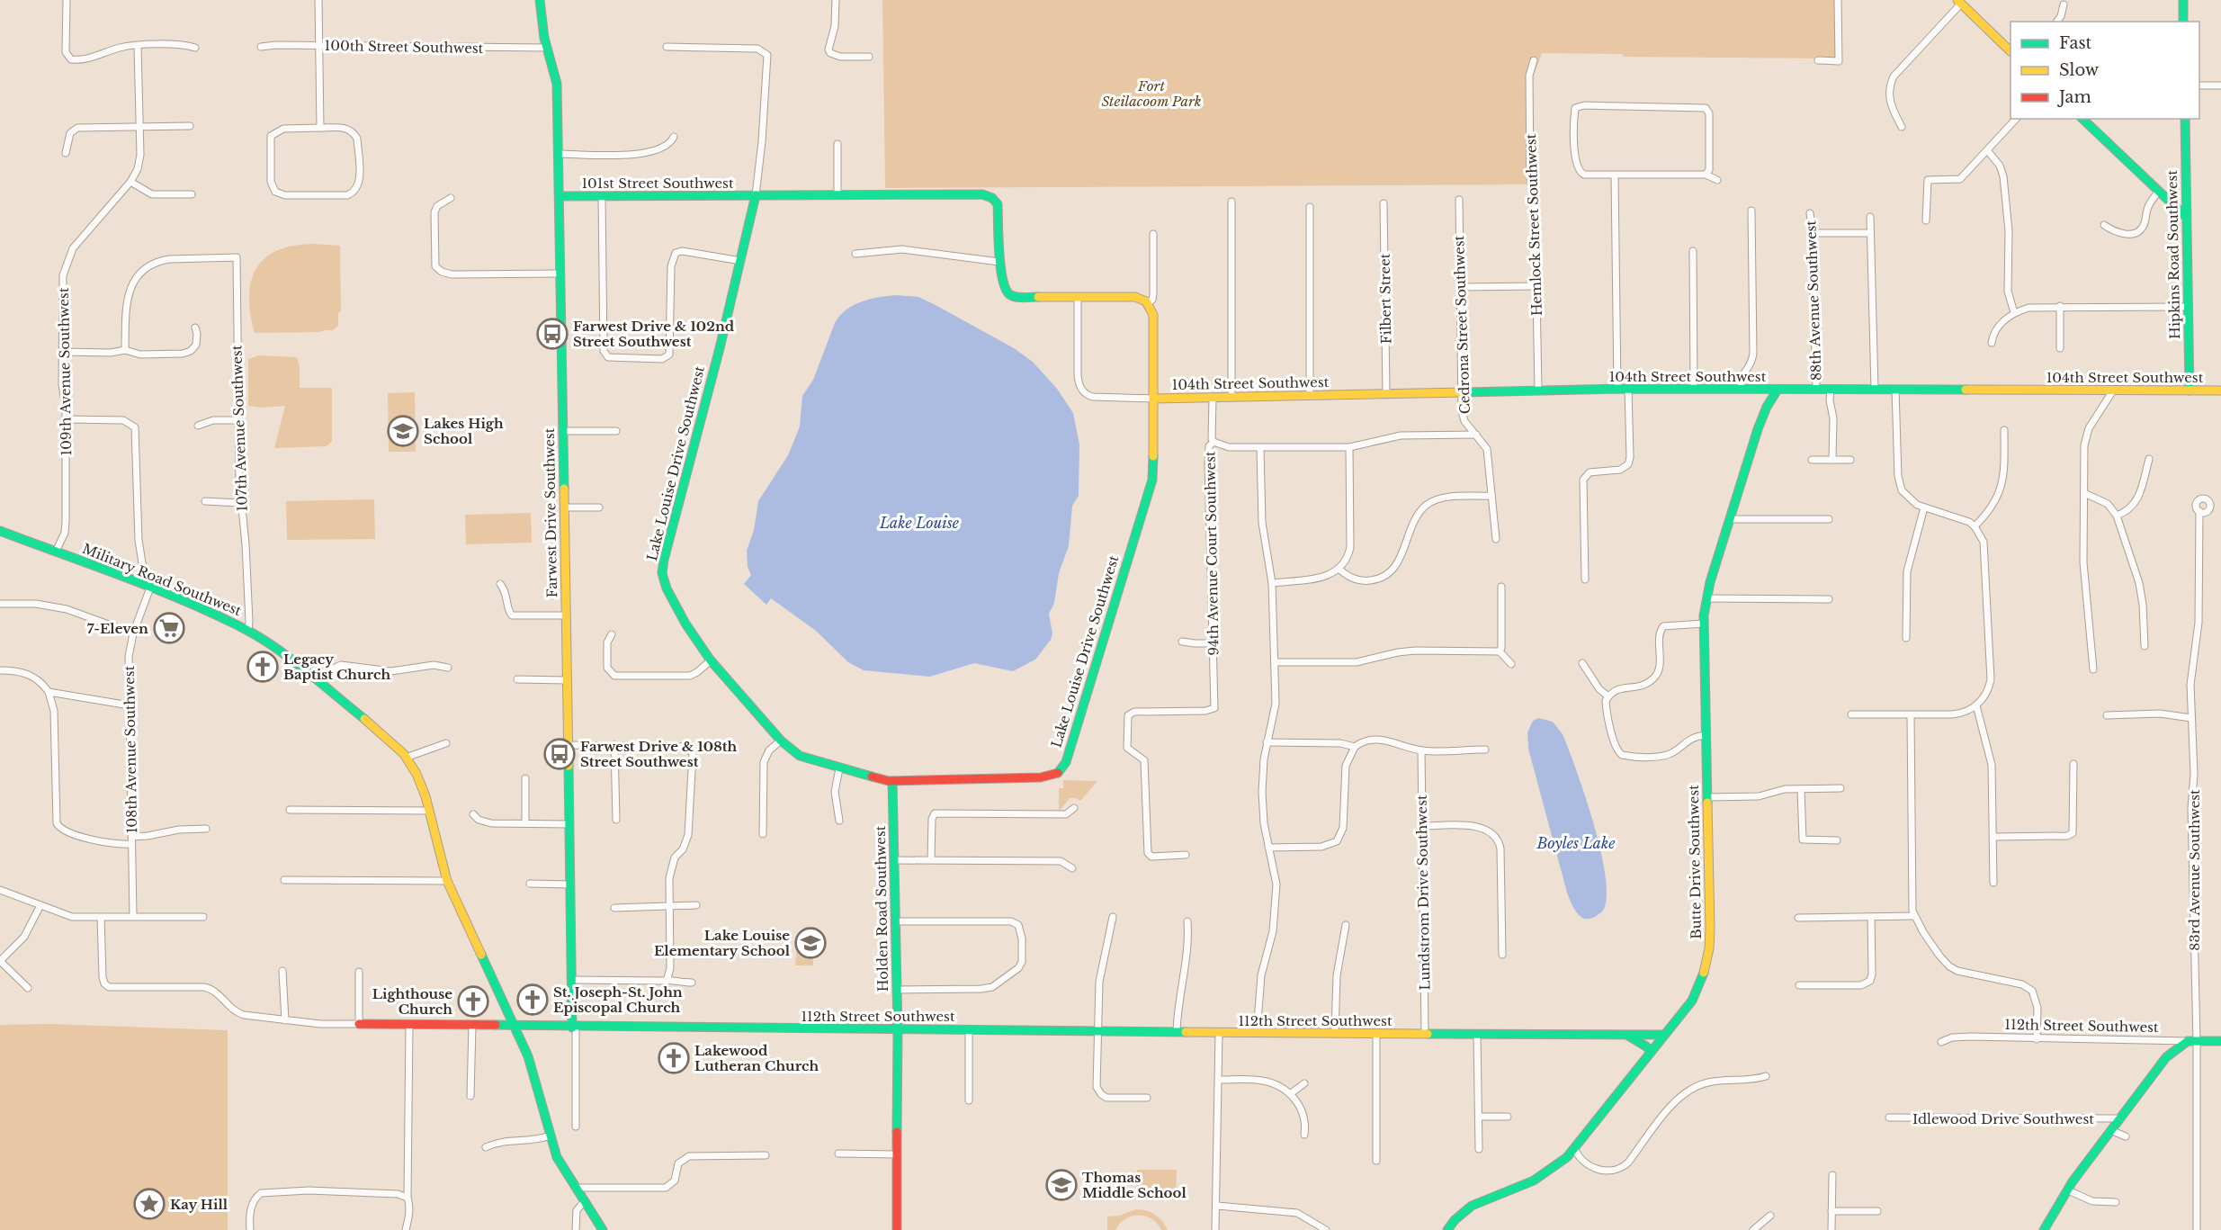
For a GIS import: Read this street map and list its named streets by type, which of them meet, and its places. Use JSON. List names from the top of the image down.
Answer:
{
  "streets": {
    "street": [
      "100th Street Southwest",
      "101st Street Southwest",
      "Hemlock Street Southwest",
      "Hipkins Road Southwest",
      "Filbert Street",
      "88th Avenue Southwest",
      "Cedrona Street Southwest",
      "109th Avenue Southwest",
      "104th Street Southwest",
      "107th Avenue Southwest",
      "Lake Louise Drive Southwest",
      "Farwest Drive Southwest",
      "94th Avenue Court Southwest",
      "Military Road Southwest",
      "108th Avenue Southwest",
      "Butte Drive Southwest",
      "83rd Avenue Southwest",
      "Lundstrom Drive Southwest",
      "Holden Road Southwest",
      "112th Street Southwest",
      "Idlewood Drive Southwest"
    ]
  },
  "crossings": [
    ["100th Street Southwest", "Farwest Drive Southwest"],
    ["101st Street Southwest", "Lake Louise Drive Southwest"],
    ["101st Street Southwest", "Farwest Drive Southwest"],
    ["Hemlock Street Southwest", "104th Street Southwest"],
    ["Hipkins Road Southwest", "104th Street Southwest"],
    ["Filbert Street", "104th Street Southwest"],
    ["88th Avenue Southwest", "104th Street Southwest"],
    ["Cedrona Street Southwest", "104th Street Southwest"],
    ["109th Avenue Southwest", "Military Road Southwest"],
    ["104th Street Southwest", "Lake Louise Drive Southwest"],
    ["104th Street Southwest", "94th Avenue Court Southwest"],
    ["104th Street Southwest", "Butte Drive Southwest"],
    ["107th Avenue Southwest", "Military Road Southwest"],
    ["Lake Louise Drive Southwest", "Holden Road Southwest"],
    ["Farwest Drive Southwest", "112th Street Southwest"],
    ["Military Road Southwest", "108th Avenue Southwest"],
    ["Military Road Southwest", "112th Street Southwest"],
    ["Butte Drive Southwest", "112th Street Southwest"],
    ["83rd Avenue Southwest", "112th Street Southwest"],
    ["Lundstrom Drive Southwest", "112th Street Southwest"],
    ["Holden Road Southwest", "112th Street Southwest"]
  ],
  "water": ["Lake Louise", "Boyles Lake"],
  "parks": ["Fort Steilacoom Park"],
  "places": {
    "bus stop": ["Farwest Drive & 102nd Street Southwest", "Farwest Drive & 108th Street Southwest"],
    "school or university": ["Lakes High School", "Lake Louise Elementary School", "Thomas Middle School"],
    "supermarket": ["7-Eleven"],
    "church": [
      "Legacy Baptist Church",
      "St. Joseph-St. John Episcopal Church",
      "Lighthouse Church",
      "Lakewood Lutheran Church"
    ],
    "place": ["Kay Hill"]
  },
  "legend": ["Fast", "Slow", "Jam"]
}
